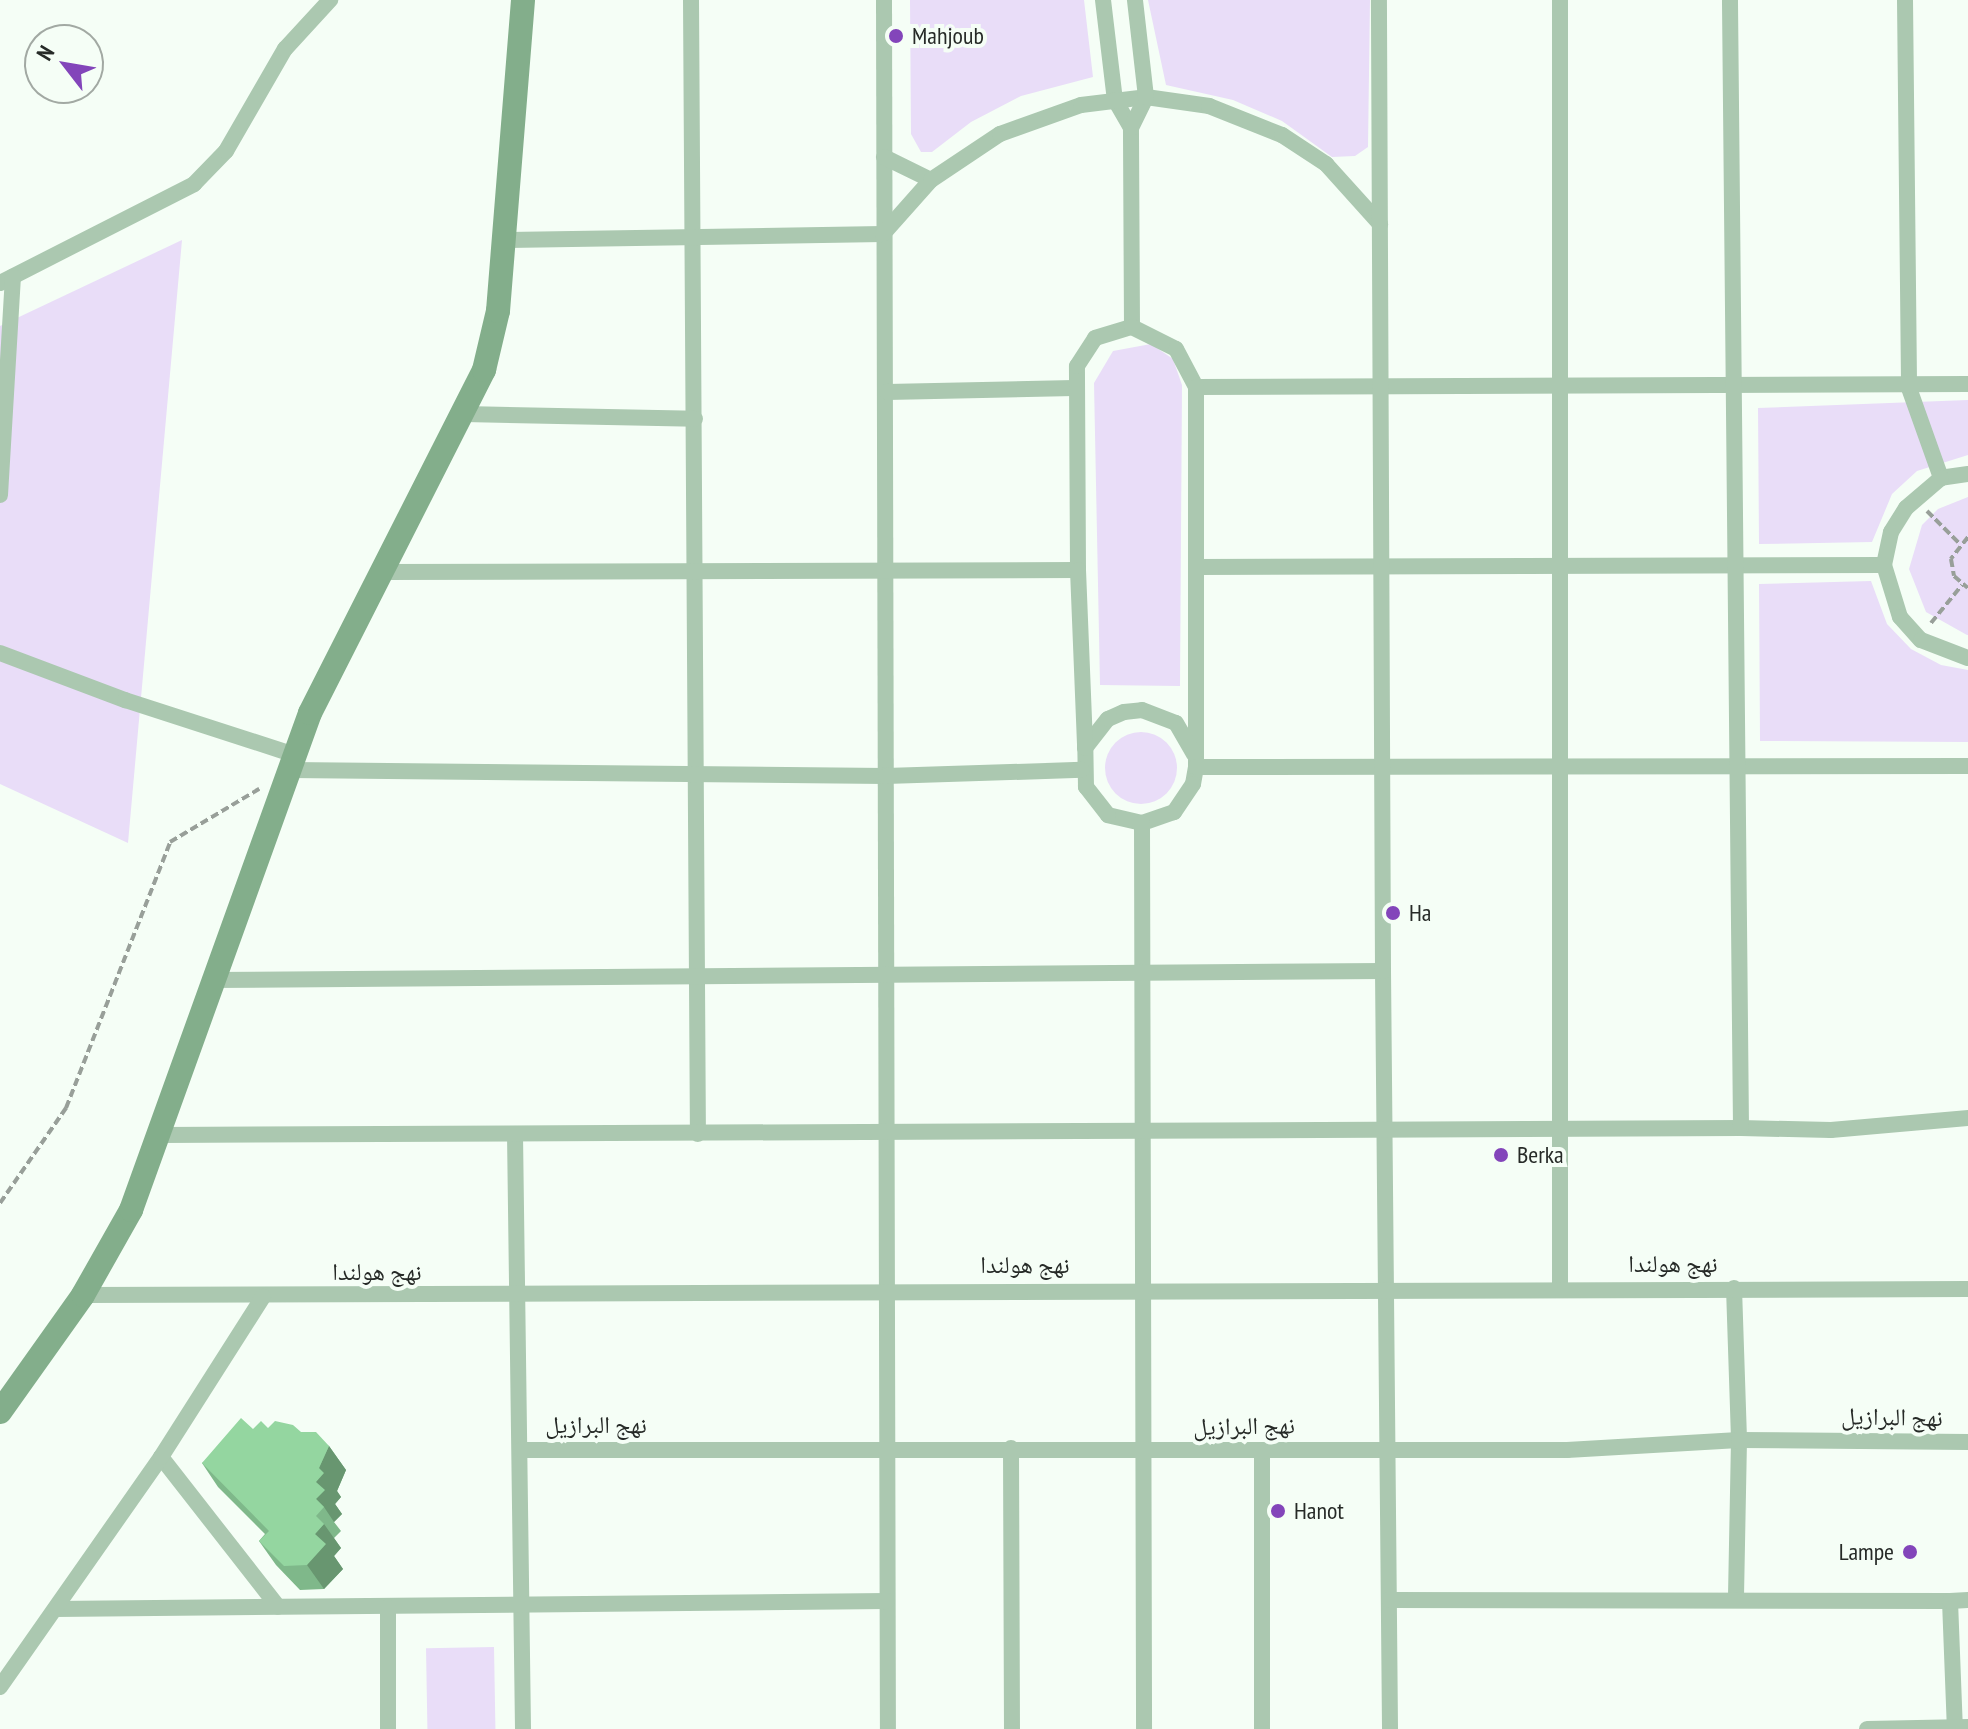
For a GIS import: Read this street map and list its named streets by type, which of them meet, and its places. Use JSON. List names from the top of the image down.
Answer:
{
  "streets": {
    "street": ["نهج هولندا", "نهج البرازيل"]
  },
  "places": [
    "Mahjoub",
    "Ha",
    "Berka",
    "Hanot",
    "Lampe"
  ],
  "north": "top left"
}
